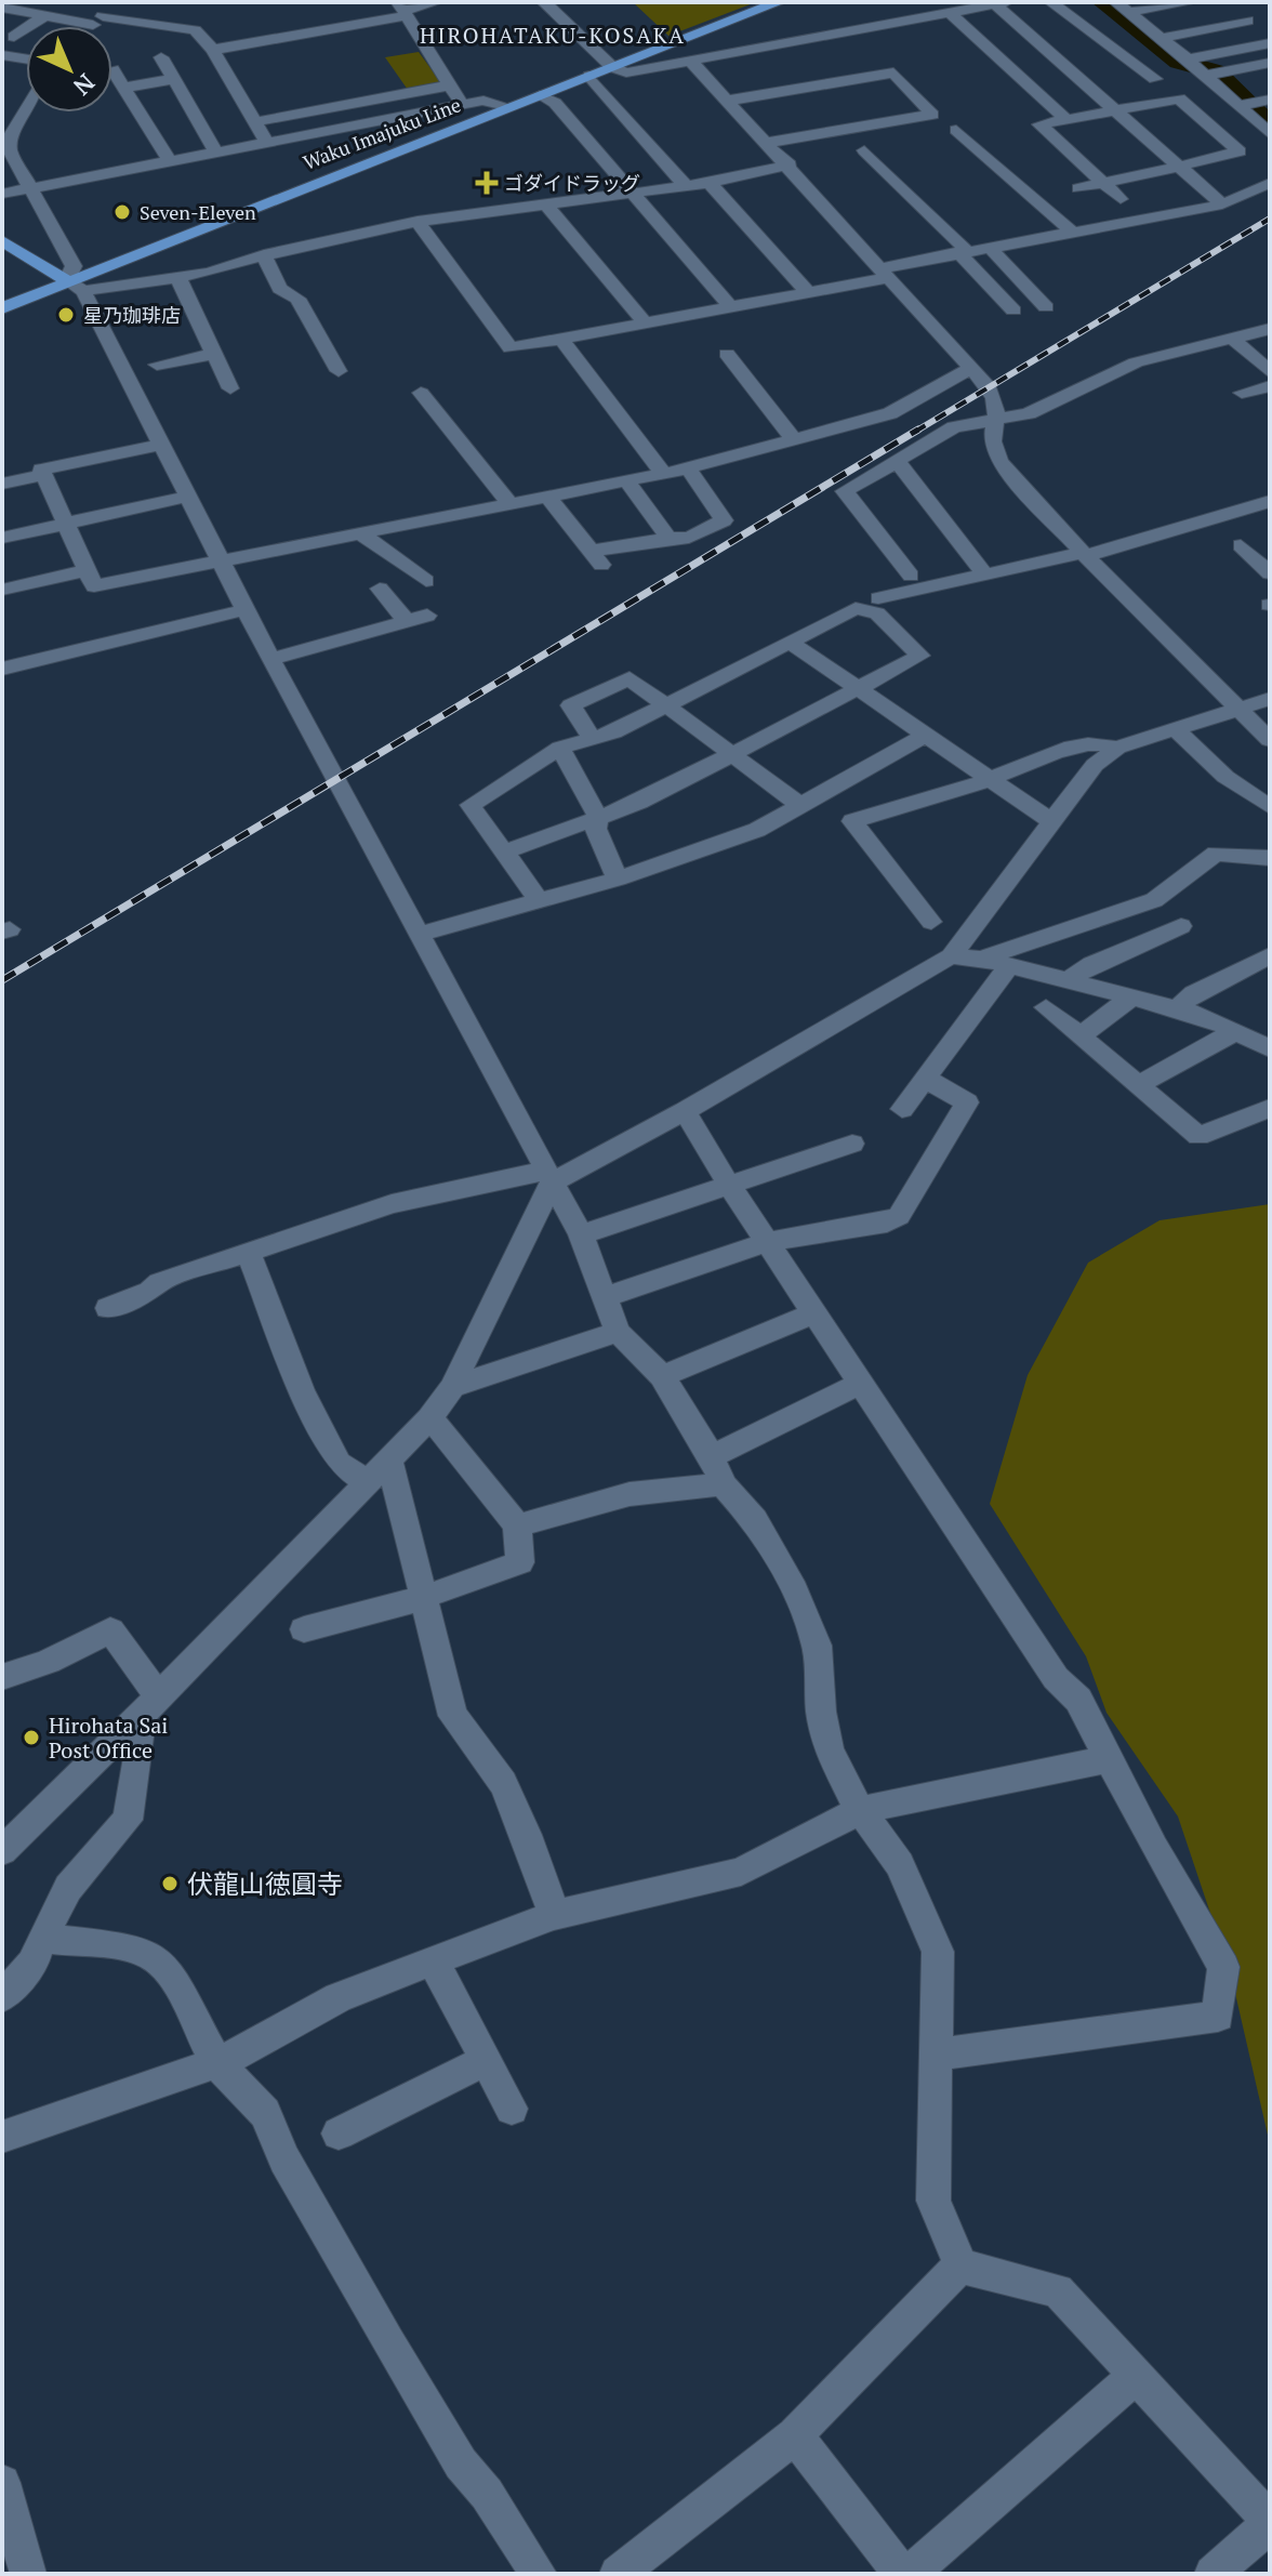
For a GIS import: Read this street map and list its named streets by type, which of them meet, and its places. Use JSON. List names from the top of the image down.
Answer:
{
  "streets": {
    "main road": ["Waku Imajuku Line"]
  },
  "districts": ["HIROHATAKU-KOSAKA"],
  "places": {
    "health": ["ゴダイドラッグ"],
    "other": [
      "Seven-Eleven",
      "星乃珈琲店",
      "Hirohata Sai Post Office",
      "伏龍山徳圓寺"
    ]
  },
  "north": "bottom right"
}
